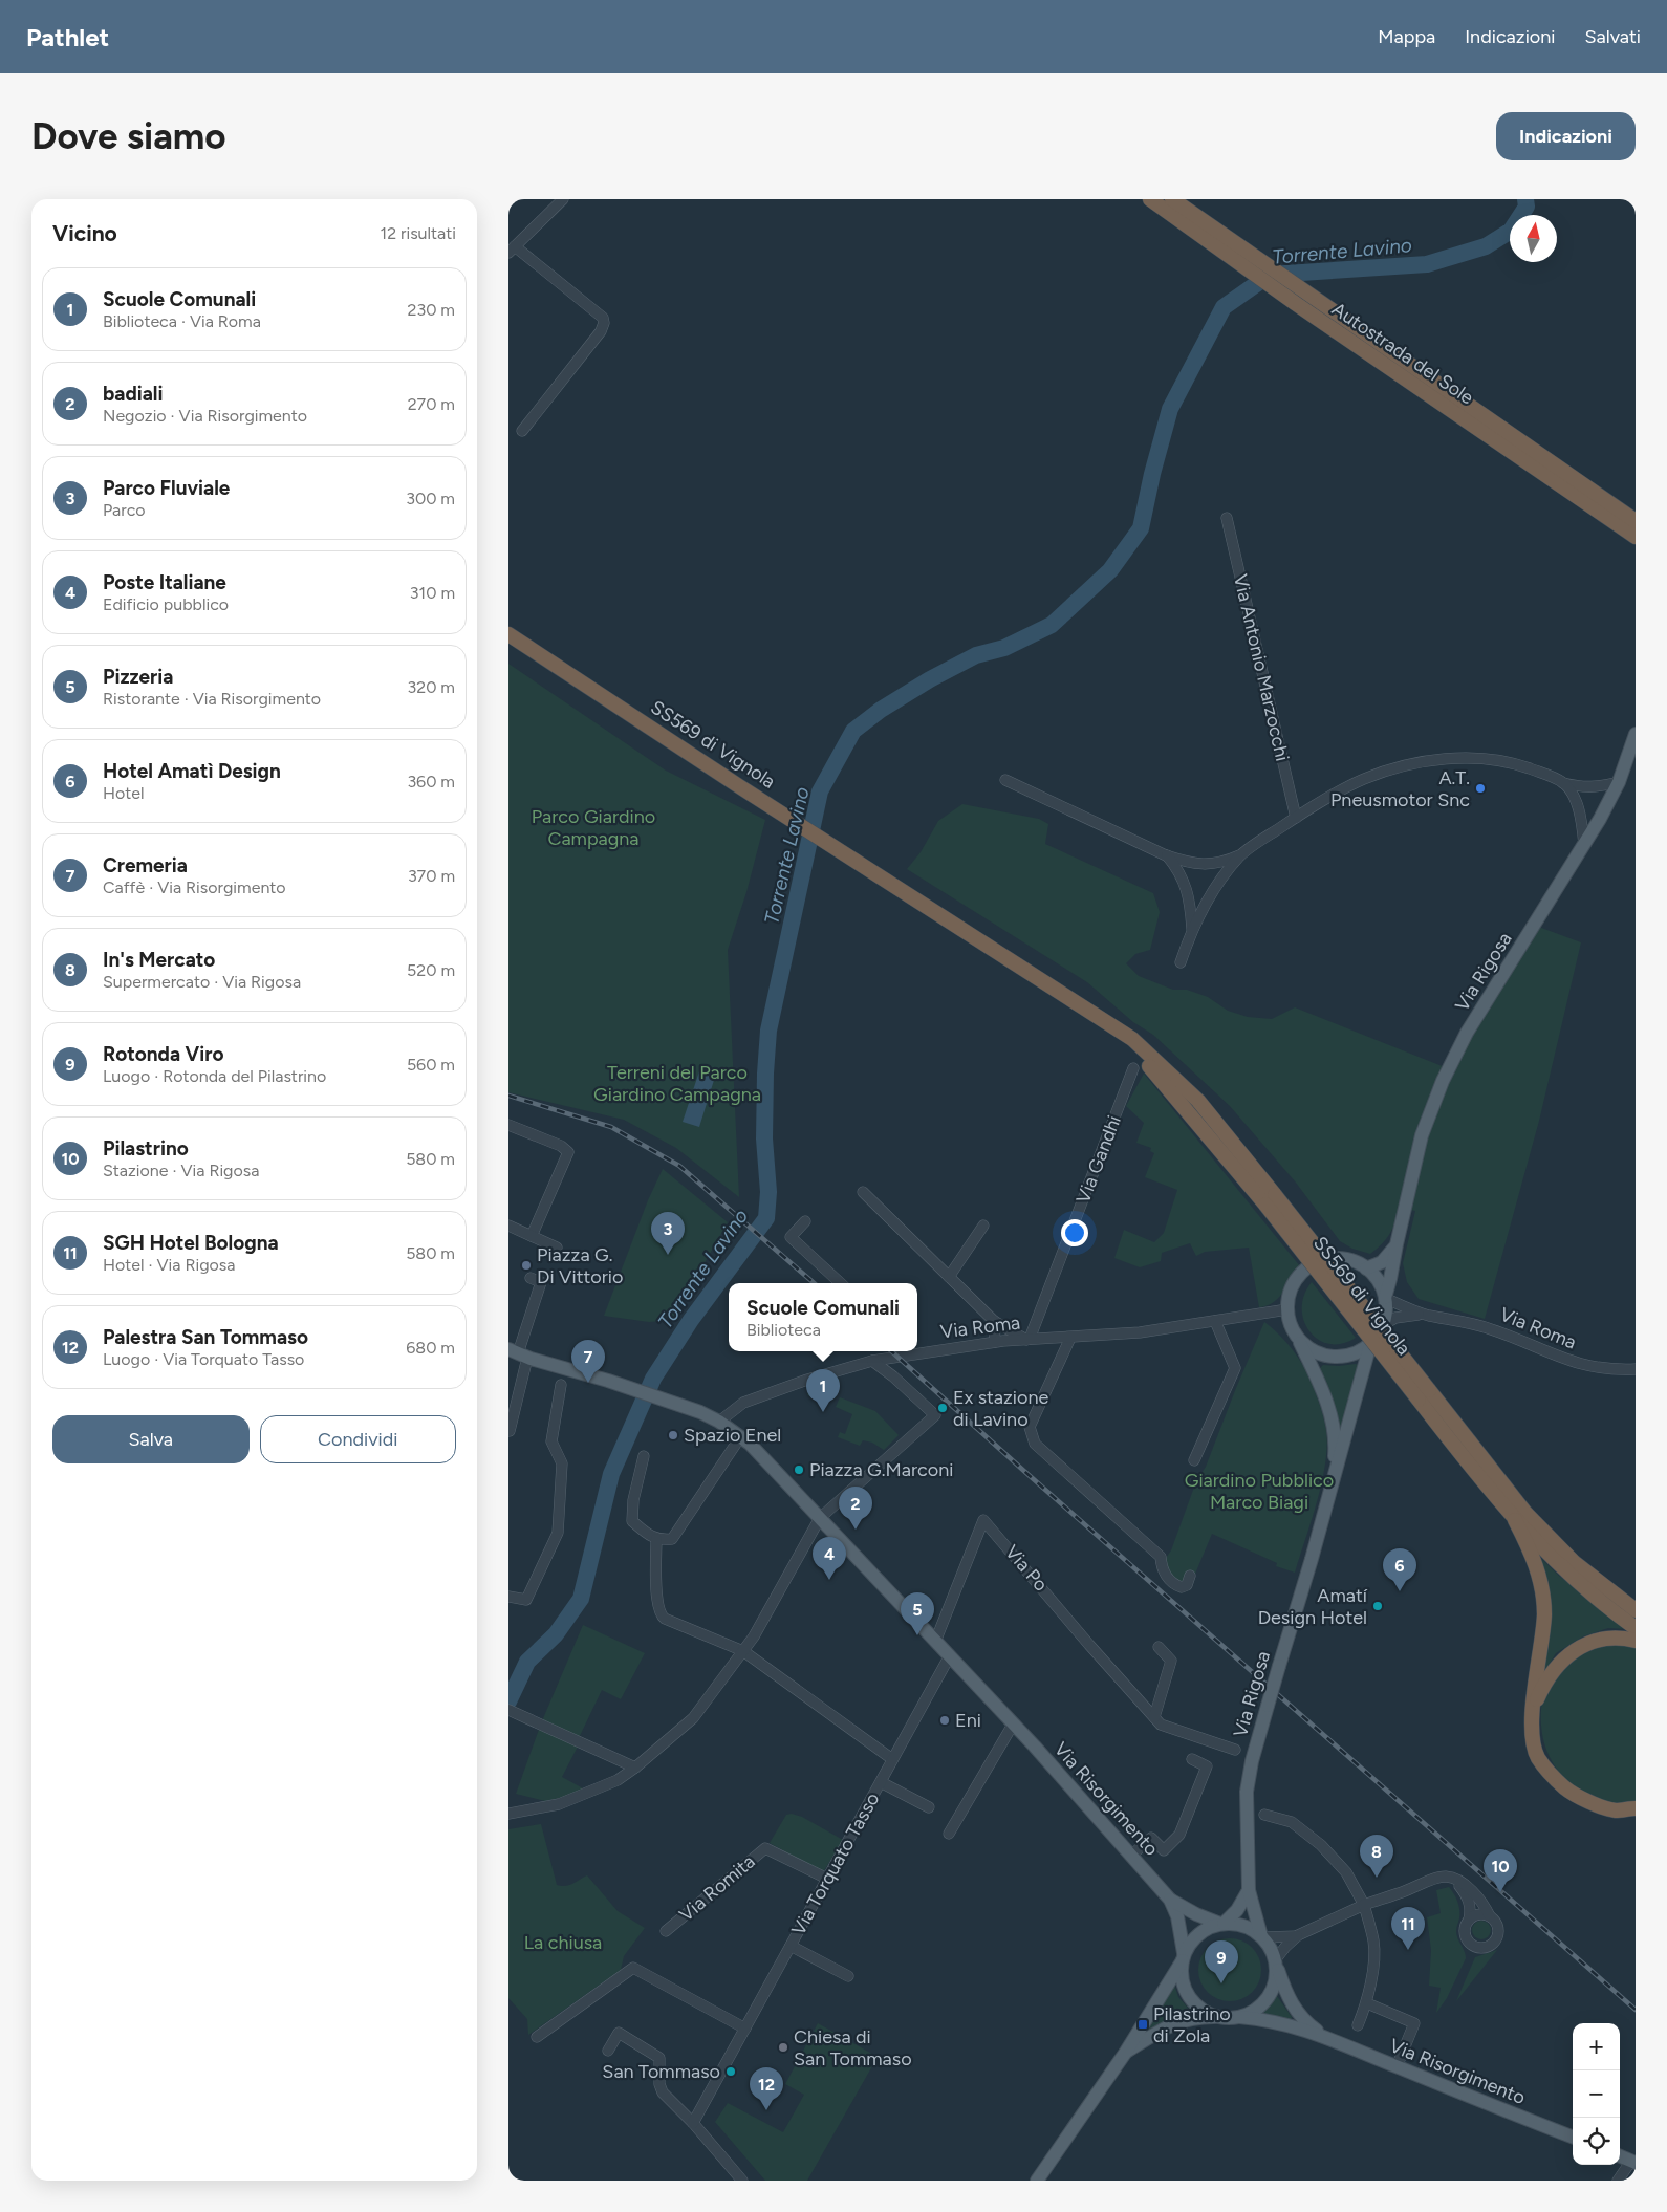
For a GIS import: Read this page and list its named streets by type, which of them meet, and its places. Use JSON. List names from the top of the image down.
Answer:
{
  "streets": {
    "highway": ["Autostrada del Sole", "SS569 di Vignola"],
    "main road": ["Via Rigosa", "Via Risorgimento"],
    "street": [
      "Via Antonio Marzocchi",
      "Via Gandhi",
      "Via Roma",
      "Via Po",
      "Via Torquato Tasso",
      "Via Romita"
    ]
  },
  "crossings": [
    ["Via Rigosa", "Via Roma"],
    ["Via Rigosa", "Via Risorgimento"],
    ["Via Gandhi", "Via Roma"],
    ["Via Roma", "Via Risorgimento"],
    ["Via Po", "Via Risorgimento"],
    ["Via Risorgimento", "Via Torquato Tasso"],
    ["Via Torquato Tasso", "Via Romita"]
  ],
  "water": ["Torrente Lavino"],
  "parks": [
    "Parco Giardino Campagna",
    "Terreni del Parco Giardino Campagna",
    "Giardino Pubblico Marco Biagi",
    "La chiusa"
  ],
  "places": {
    "other": [
      "A.T. Pneusmotor Snc",
      "Piazza G. Di Vittorio",
      "Ex stazione di Lavino",
      "Spazio Enel",
      "Piazza G.Marconi",
      "Amatí Design Hotel",
      "Eni",
      "Chiesa di San Tommaso",
      "San Tommaso"
    ],
    "transit": ["Pilastrino di Zola"]
  },
  "north": "top",
  "page": {
    "header": "Pathlet",
    "nav": ["Mappa", "Indicazioni", "Salvati"],
    "buttons": [
      "Indicazioni",
      ["Salva", "Condividi"]
    ],
    "title": "Dove siamo",
    "heading": ["Vicino", "12 risultati"],
    "list": [
      {
        "mark": "1",
        "name": "Scuole Comunali",
        "note": "Biblioteca · Via Roma",
        "value": "230 m"
      },
      {
        "mark": "2",
        "name": "badiali",
        "note": "Negozio · Via Risorgimento",
        "value": "270 m"
      },
      {
        "mark": "3",
        "name": "Parco Fluviale",
        "note": "Parco",
        "value": "300 m"
      },
      {
        "mark": "4",
        "name": "Poste Italiane",
        "note": "Edificio pubblico",
        "value": "310 m"
      },
      {
        "mark": "5",
        "name": "Pizzeria",
        "note": "Ristorante · Via Risorgimento",
        "value": "320 m"
      },
      {
        "mark": "6",
        "name": "Hotel Amatì Design",
        "note": "Hotel",
        "value": "360 m"
      },
      {
        "mark": "7",
        "name": "Cremeria",
        "note": "Caffè · Via Risorgimento",
        "value": "370 m"
      },
      {
        "mark": "8",
        "name": "In's Mercato",
        "note": "Supermercato · Via Rigosa",
        "value": "520 m"
      },
      {
        "mark": "9",
        "name": "Rotonda Viro",
        "note": "Luogo · Rotonda del Pilastrino",
        "value": "560 m"
      },
      {
        "mark": "10",
        "name": "Pilastrino",
        "note": "Stazione · Via Rigosa",
        "value": "580 m"
      },
      {
        "mark": "11",
        "name": "SGH Hotel Bologna",
        "note": "Hotel · Via Rigosa",
        "value": "580 m"
      },
      {
        "mark": "12",
        "name": "Palestra San Tommaso",
        "note": "Luogo · Via Torquato Tasso",
        "value": "680 m"
      }
    ],
    "pins": [
      "3",
      "7",
      "1",
      "2",
      "4",
      "6",
      "5",
      "8",
      "10",
      "11",
      "9",
      "12"
    ],
    "popup": ["Scuole Comunali", "Biblioteca"],
    "map_buttons": ["+", "−"]
  }
}
